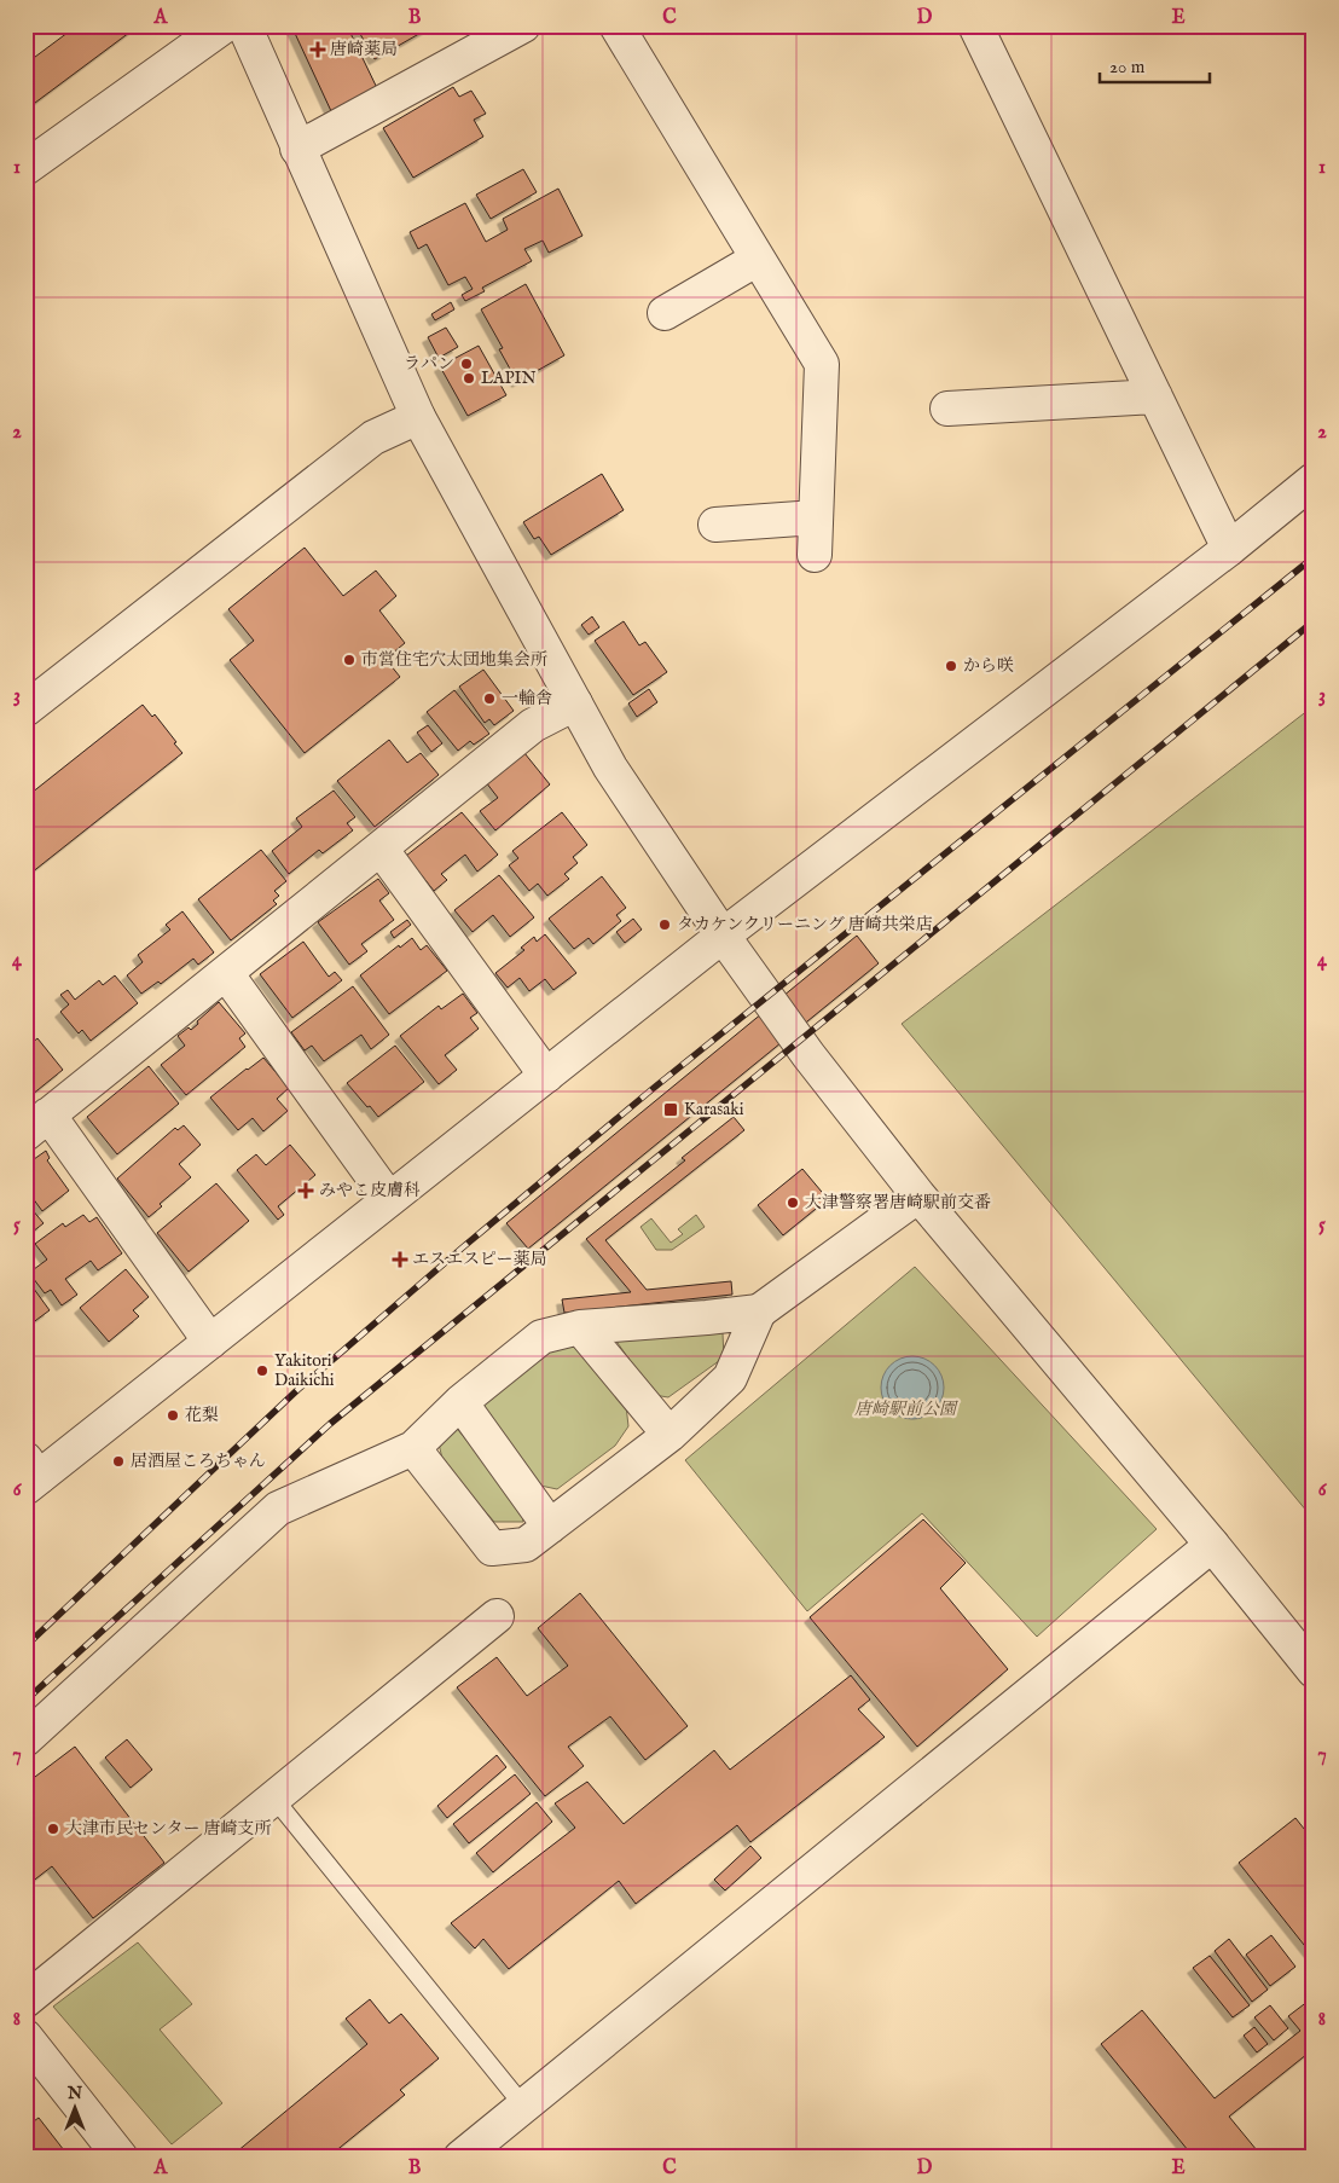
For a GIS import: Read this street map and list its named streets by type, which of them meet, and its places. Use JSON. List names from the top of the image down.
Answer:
{
  "parks": ["唐崎駅前公園"],
  "places": {
    "health": ["唐崎薬局", "みやこ皮膚科", "エスエスピー薬局"],
    "other": [
      "ラパン",
      "LAPIN",
      "市営住宅穴太団地集会所",
      "から咲",
      "一輪舎",
      "タカケンクリーニング 唐崎共栄店",
      "大津警察署唐崎駅前交番",
      "Yakitori Daikichi",
      "花梨",
      "居酒屋ころちゃん",
      "大津市民センター 唐崎支所"
    ],
    "transit": ["Karasaki"]
  },
  "scale_bar": "20 m",
  "north": "top",
  "grid": {
    "columns": [
      "A",
      "B",
      "C",
      "D",
      "E"
    ],
    "rows": [
      "1",
      "2",
      "3",
      "4",
      "5",
      "6",
      "7",
      "8"
    ]
  }
}
